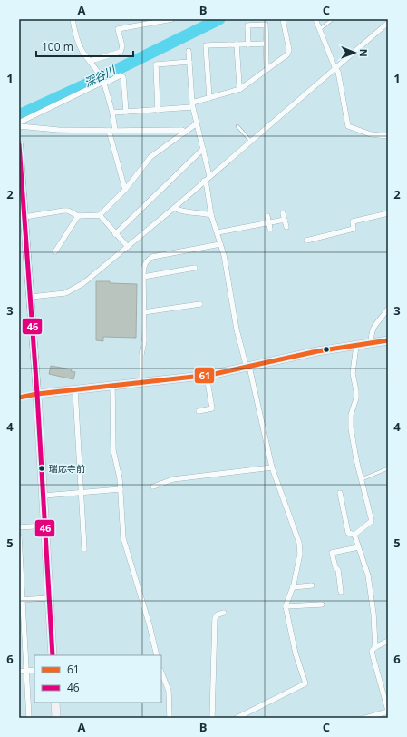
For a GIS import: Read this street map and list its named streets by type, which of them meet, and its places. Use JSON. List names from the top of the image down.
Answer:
{
  "water": ["深谷川"],
  "places": ["瑞応寺前"],
  "lines": ["transit line 46", "transit line 61"],
  "legend": ["61", "46"],
  "scale_bar": "100 m",
  "north": "right",
  "grid": {
    "columns": ["A", "B", "C"],
    "rows": [
      "1",
      "2",
      "3",
      "4",
      "5",
      "6"
    ]
  }
}
